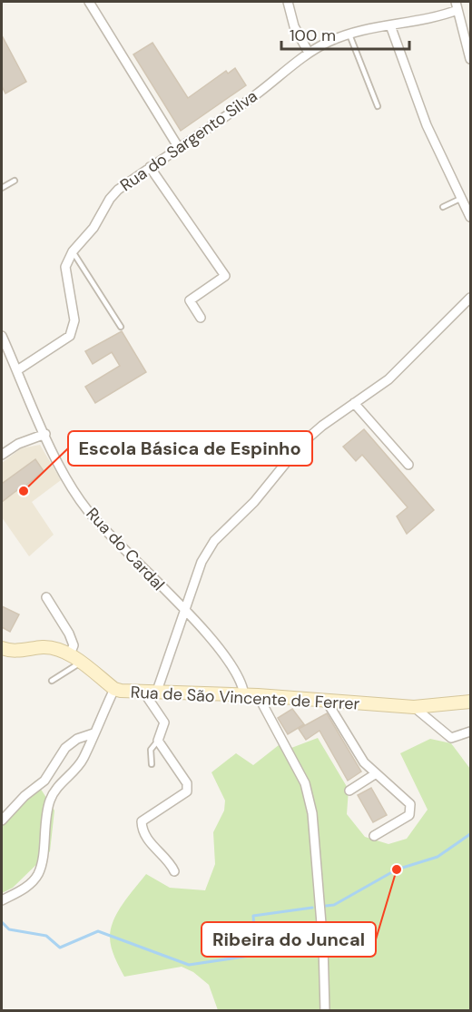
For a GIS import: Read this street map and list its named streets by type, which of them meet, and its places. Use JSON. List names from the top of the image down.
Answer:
{
  "streets": {
    "street": ["Rua do Sargento Silva", "Rua do Cardal", "Rua de São Vincente de Ferrer"]
  },
  "crossings": [
    ["Rua do Sargento Silva", "Rua do Cardal"],
    ["Rua do Cardal", "Rua de São Vincente de Ferrer"]
  ],
  "places": ["Escola Básica de Espinho", "Ribeira do Juncal"],
  "scale_bar": "100 m"
}
